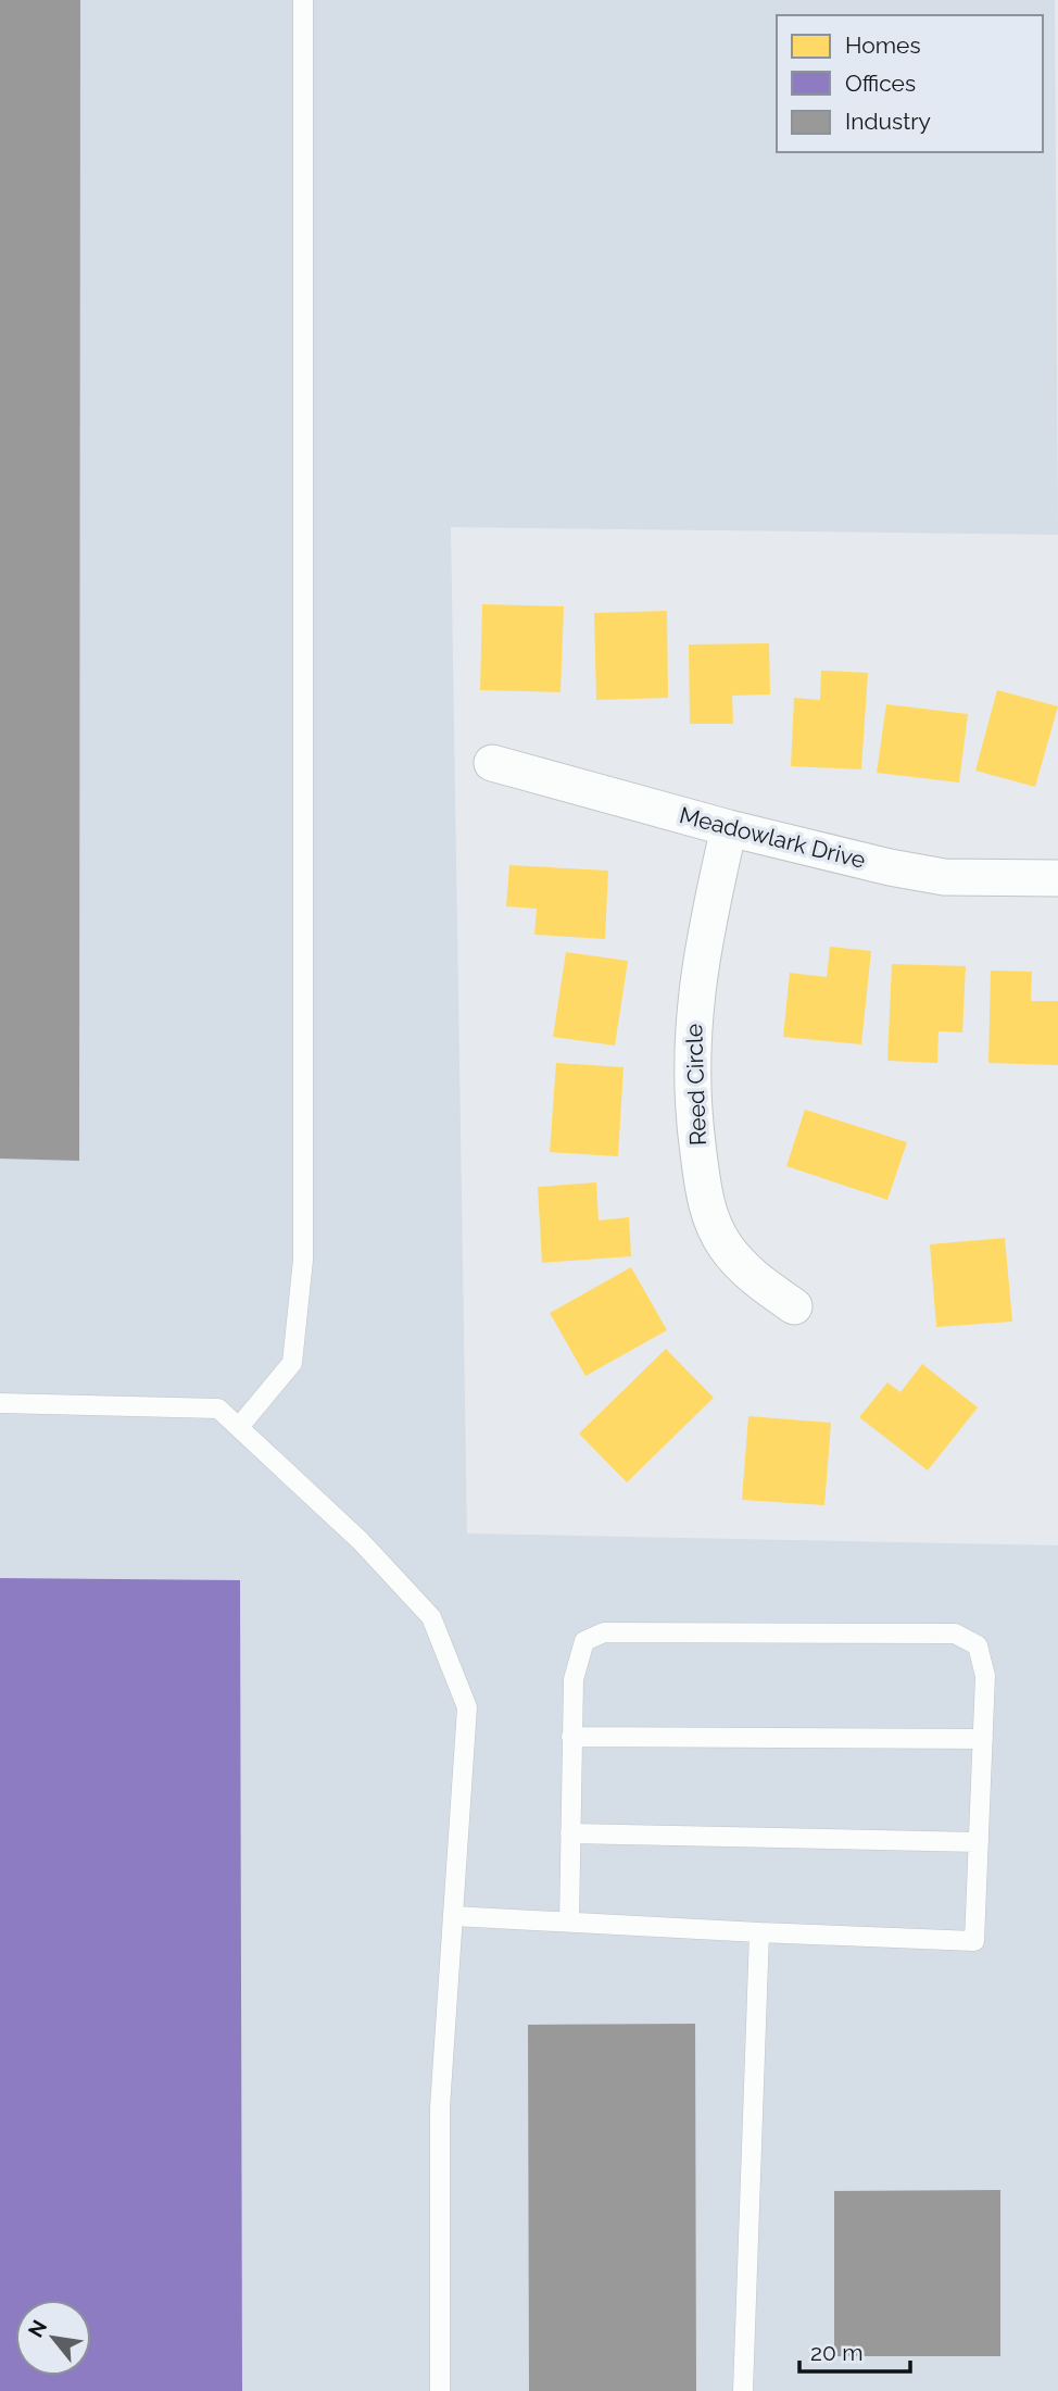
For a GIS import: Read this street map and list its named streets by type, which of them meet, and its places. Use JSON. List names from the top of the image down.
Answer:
{
  "streets": {
    "street": ["Meadowlark Drive", "Reed Circle"]
  },
  "crossings": [
    ["Meadowlark Drive", "Reed Circle"]
  ],
  "legend": ["Homes", "Offices", "Industry"],
  "scale_bar": "20 m",
  "north": "top left"
}
